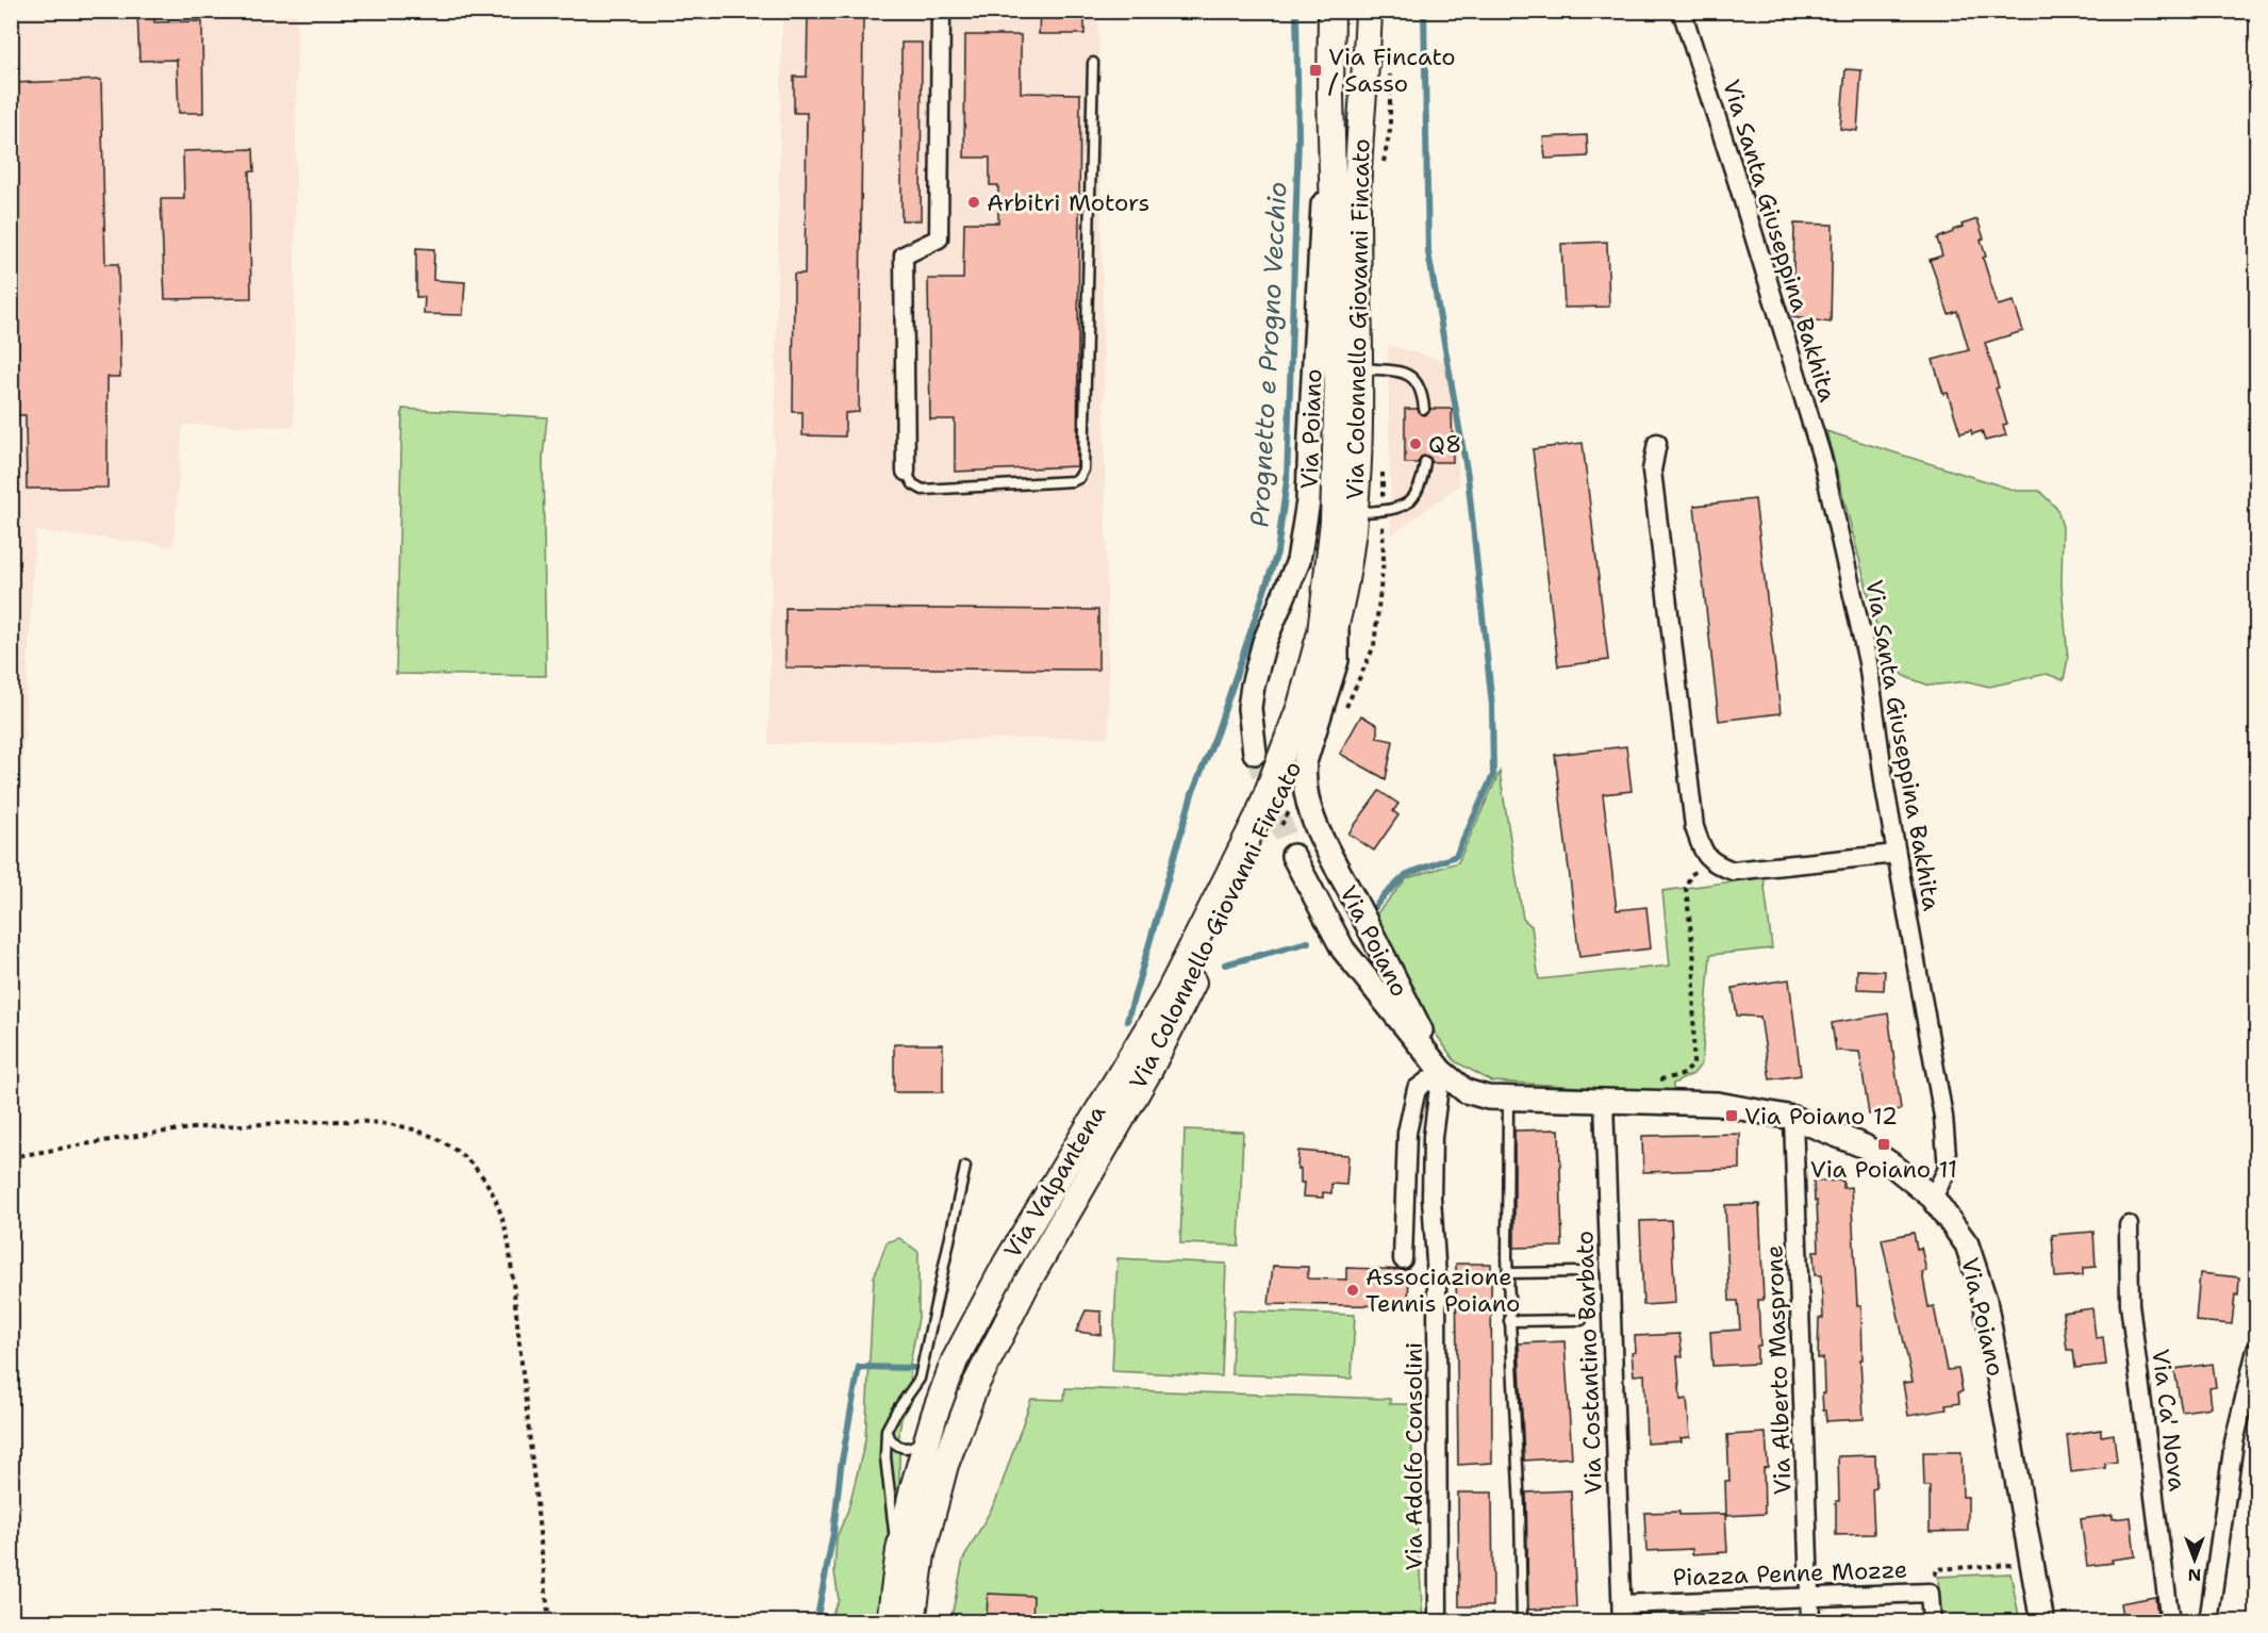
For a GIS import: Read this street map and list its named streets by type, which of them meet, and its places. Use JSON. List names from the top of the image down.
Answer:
{
  "streets": {
    "main road": ["Via Colonnello Giovanni Fincato", "Via Valpantena"],
    "street": [
      "Via Santa Giuseppina Bakhita",
      "Via Poiano",
      "Via Costantino Barbato",
      "Via Alberto Masprone",
      "Via Ca' Nova",
      "Via Adolfo Consolini",
      "Piazza Penne Mozze"
    ]
  },
  "crossings": [
    ["Via Santa Giuseppina Bakhita", "Via Poiano"],
    ["Via Colonnello Giovanni Fincato", "Via Poiano"],
    ["Via Colonnello Giovanni Fincato", "Via Valpantena"],
    ["Via Poiano", "Via Costantino Barbato"],
    ["Via Poiano", "Via Alberto Masprone"],
    ["Via Poiano", "Via Adolfo Consolini"],
    ["Via Costantino Barbato", "Piazza Penne Mozze"],
    ["Via Alberto Masprone", "Piazza Penne Mozze"]
  ],
  "water": ["Prognetto e Progno Vecchio"],
  "places": {
    "transit": ["Via Fincato / Sasso", "Via Poiano 12", "Via Poiano 11"],
    "other": ["Arbitri Motors", "Q8", "Associazione Tennis Poiano"]
  },
  "north": "bottom"
}
